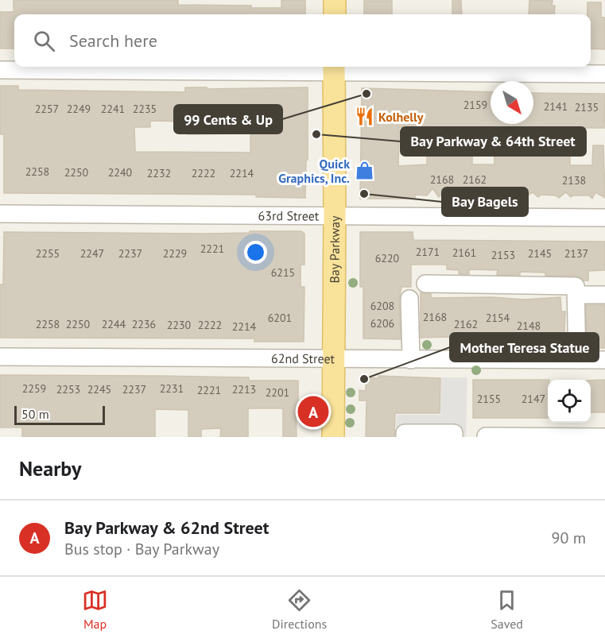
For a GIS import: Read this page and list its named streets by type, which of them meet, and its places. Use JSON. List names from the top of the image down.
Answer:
{
  "streets": {
    "main road": ["Bay Parkway"],
    "street": ["63rd Street", "62nd Street"]
  },
  "crossings": [
    ["63rd Street", "Bay Parkway"],
    ["Bay Parkway", "62nd Street"]
  ],
  "places": {
    "other": [
      "99 Cents & Up",
      "Bay Parkway & 64th Street",
      "Bay Bagels",
      "Mother Teresa Statue"
    ],
    "restaurant": ["Kolhelly"],
    "shop": ["Quick Graphics, Inc."]
  },
  "house_numbers": [
    "2159",
    "2141",
    "2135",
    "2257",
    "2249",
    "2241",
    "2235",
    "2258",
    "2250",
    "2240",
    "2232",
    "2222",
    "2214",
    "2168",
    "2162",
    "2138",
    "2221",
    "2171",
    "2161",
    "2255",
    "2247",
    "2237",
    "2229",
    "2145",
    "2137",
    "2153",
    "6220",
    "6215",
    "6208",
    "2168",
    "6201",
    "2154",
    "6206",
    "2258",
    "2250",
    "2244",
    "2236",
    "2162",
    "2230",
    "2222",
    "2148",
    "2214",
    "2259",
    "2231",
    "2253",
    "2245",
    "2237",
    "2213",
    "2221",
    "2201",
    "2155",
    "2147"
  ],
  "scale_bar": "50 m",
  "north": "bottom right",
  "page": {
    "search": "Search here",
    "pins": "A",
    "scale": "50 m",
    "heading": "Nearby",
    "list": [
      {
        "mark": "A",
        "name": "Bay Parkway & 62nd Street",
        "note": "Bus stop · Bay Parkway",
        "value": "90 m"
      }
    ],
    "nav": ["Map", "Directions", "Saved"]
  }
}
